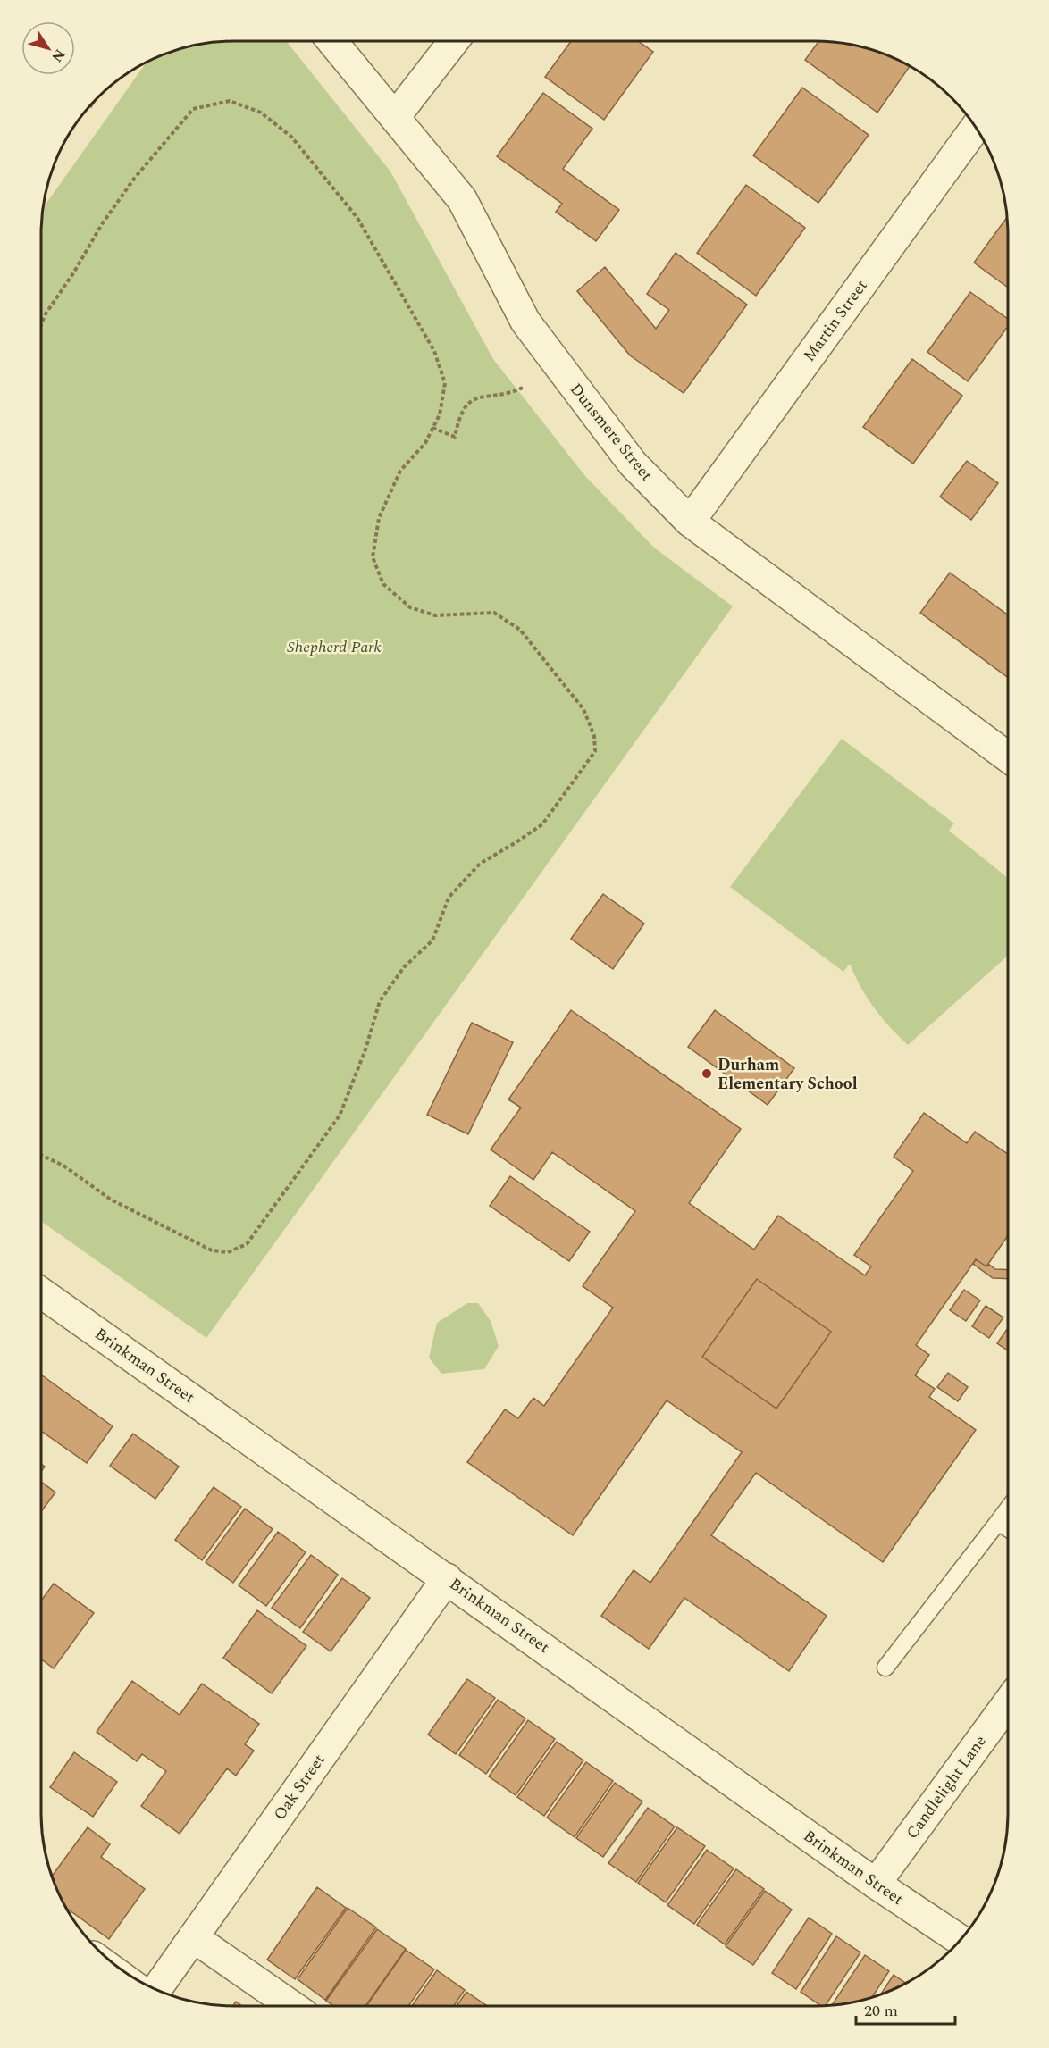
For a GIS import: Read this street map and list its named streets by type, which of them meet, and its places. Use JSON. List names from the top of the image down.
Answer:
{
  "streets": {
    "street": [
      "Martin Street",
      "Dunsmere Street",
      "Brinkman Street",
      "Oak Street",
      "Candlelight Lane"
    ]
  },
  "crossings": [
    ["Martin Street", "Dunsmere Street"],
    ["Brinkman Street", "Oak Street"],
    ["Brinkman Street", "Candlelight Lane"]
  ],
  "parks": ["Shepherd Park"],
  "places": ["Durham Elementary School"],
  "scale_bar": "20 m",
  "north": "bottom right"
}
